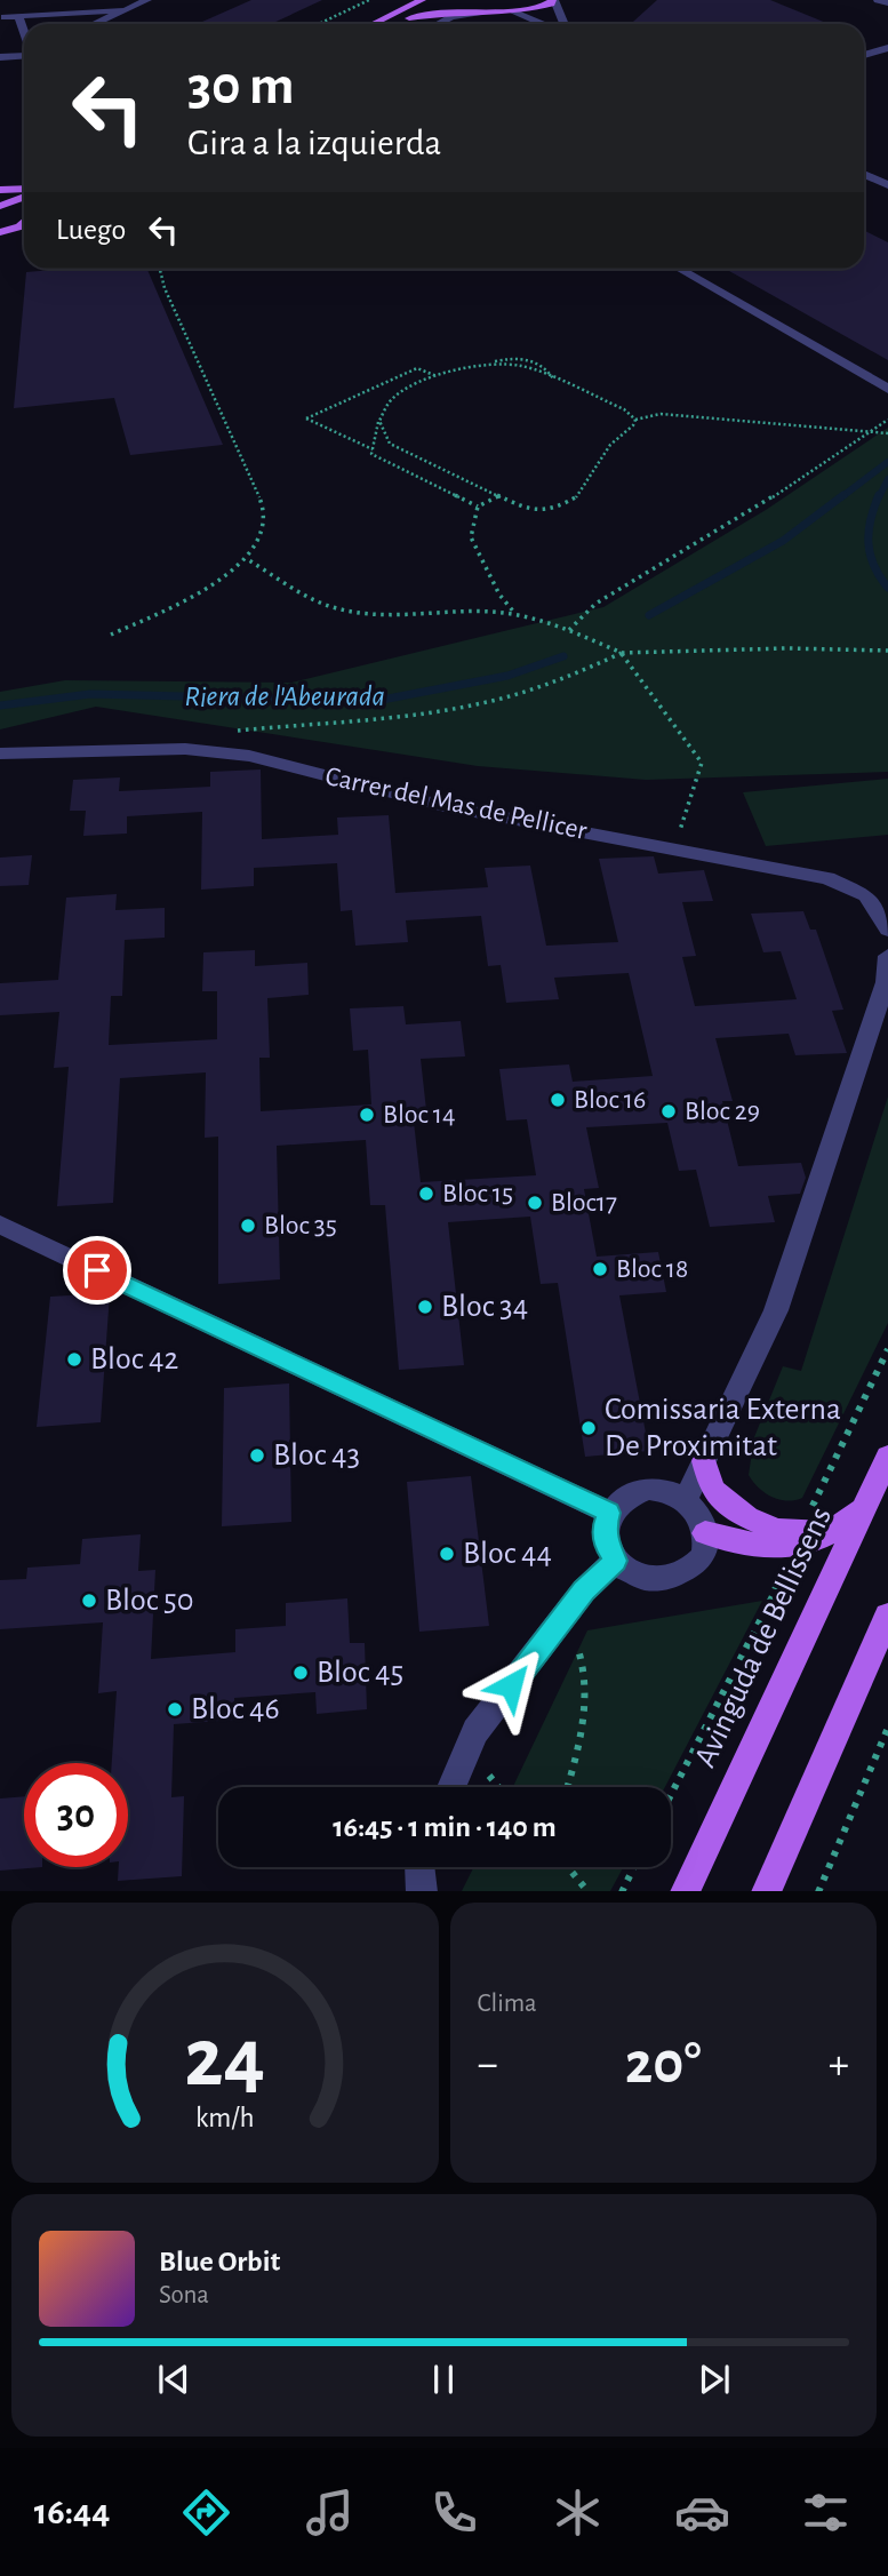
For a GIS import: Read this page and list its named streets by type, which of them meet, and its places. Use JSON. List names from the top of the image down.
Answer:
{
  "streets": {
    "main road": ["Avinguda de Bellissens"],
    "street": ["Carrer del Mas de Pellicer"]
  },
  "water": ["Riera de l'Abeurada"],
  "places": [
    "Bloc 16",
    "Bloc 29",
    "Bloc 14",
    "Bloc 15",
    "Bloc17",
    "Bloc 35",
    "Bloc 18",
    "Bloc 34",
    "Bloc 42",
    "Comissaria Externa De Proximitat",
    "Bloc 43",
    "Bloc 44",
    "Bloc 50",
    "Bloc 45",
    "Bloc 46"
  ],
  "page": {
    "turn": ["30 m", "Gira a la izquierda"],
    "then": "Luego",
    "limit": "30",
    "trip": "16:45 · 1 min · 140 m",
    "tile": "Clima",
    "heat": ["−", "20°", "+"],
    "song": ["Blue Orbit", "Sona"],
    "tabs": "16:44",
    "gauge": ["24", "km/h"]
  }
}
